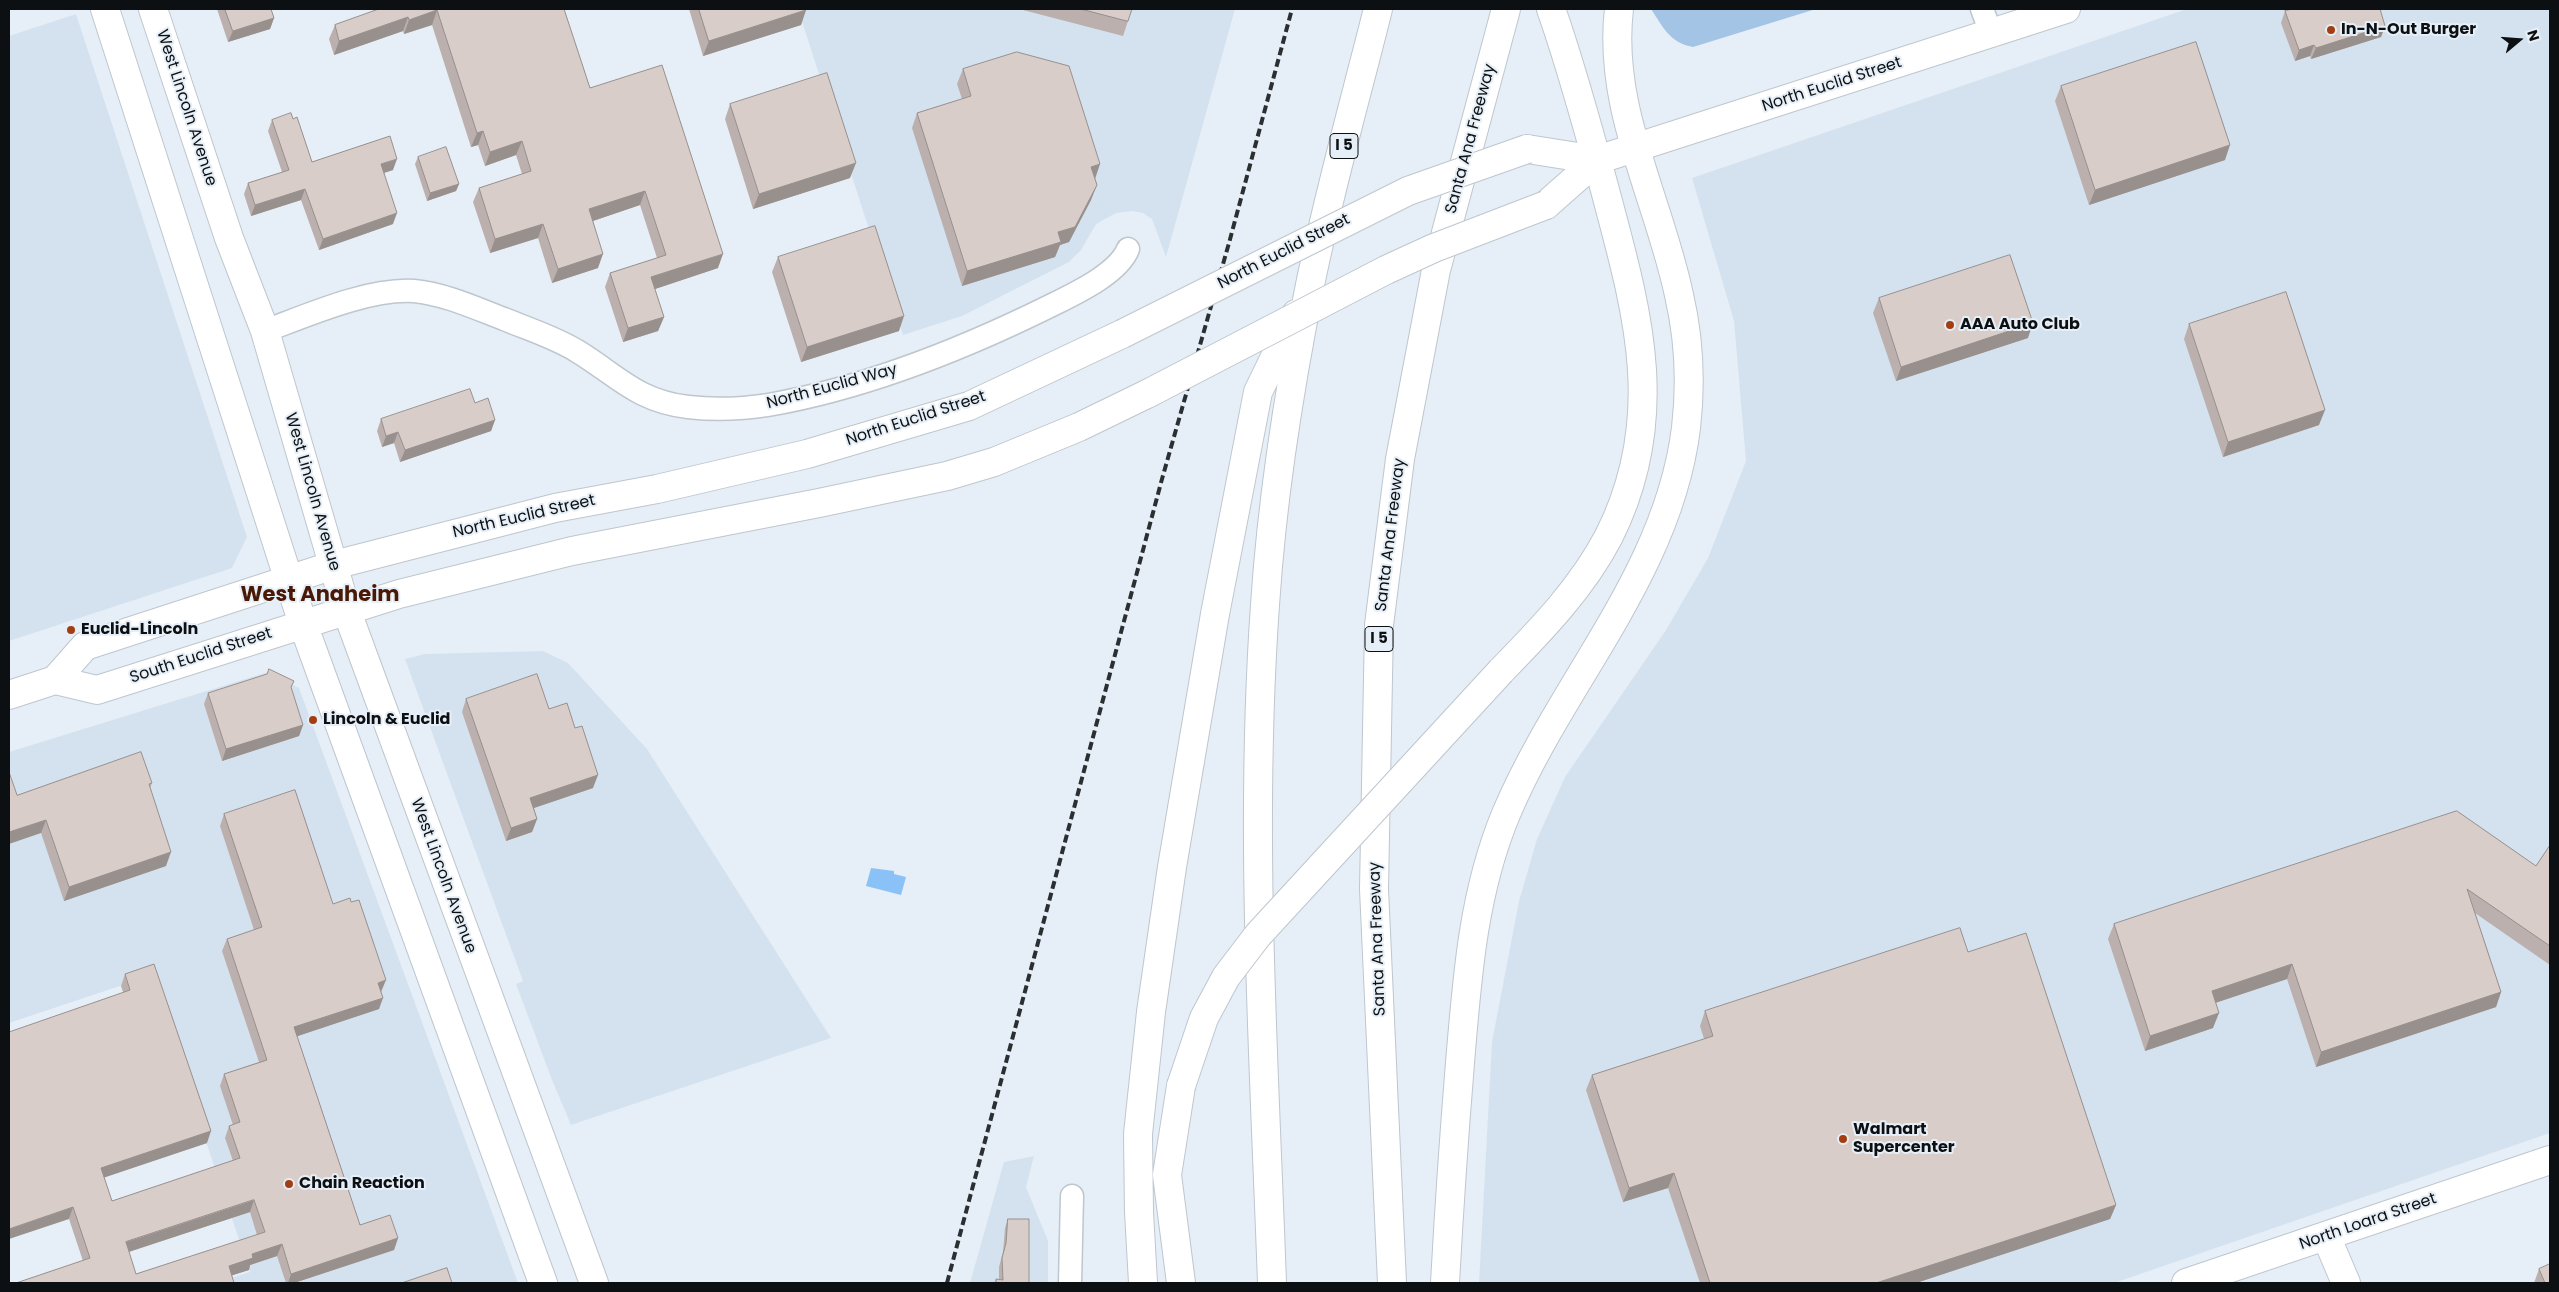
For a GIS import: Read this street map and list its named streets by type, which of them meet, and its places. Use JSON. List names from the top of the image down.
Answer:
{
  "streets": {
    "main road": [
      "North Euclid Street",
      "West Lincoln Avenue",
      "Santa Ana Freeway",
      "I 5",
      "South Euclid Street",
      "North Loara Street"
    ],
    "street": ["North Euclid Way"]
  },
  "crossings": [
    ["North Euclid Street", "West Lincoln Avenue"],
    ["North Euclid Street", "South Euclid Street"],
    ["West Lincoln Avenue", "North Euclid Way"],
    ["West Lincoln Avenue", "South Euclid Street"]
  ],
  "districts": ["West Anaheim"],
  "places": [
    "In-N-Out Burger",
    "AAA Auto Club",
    "Euclid-Lincoln",
    "Lincoln & Euclid",
    "Walmart Supercenter",
    "Chain Reaction"
  ],
  "north": "right"
}
